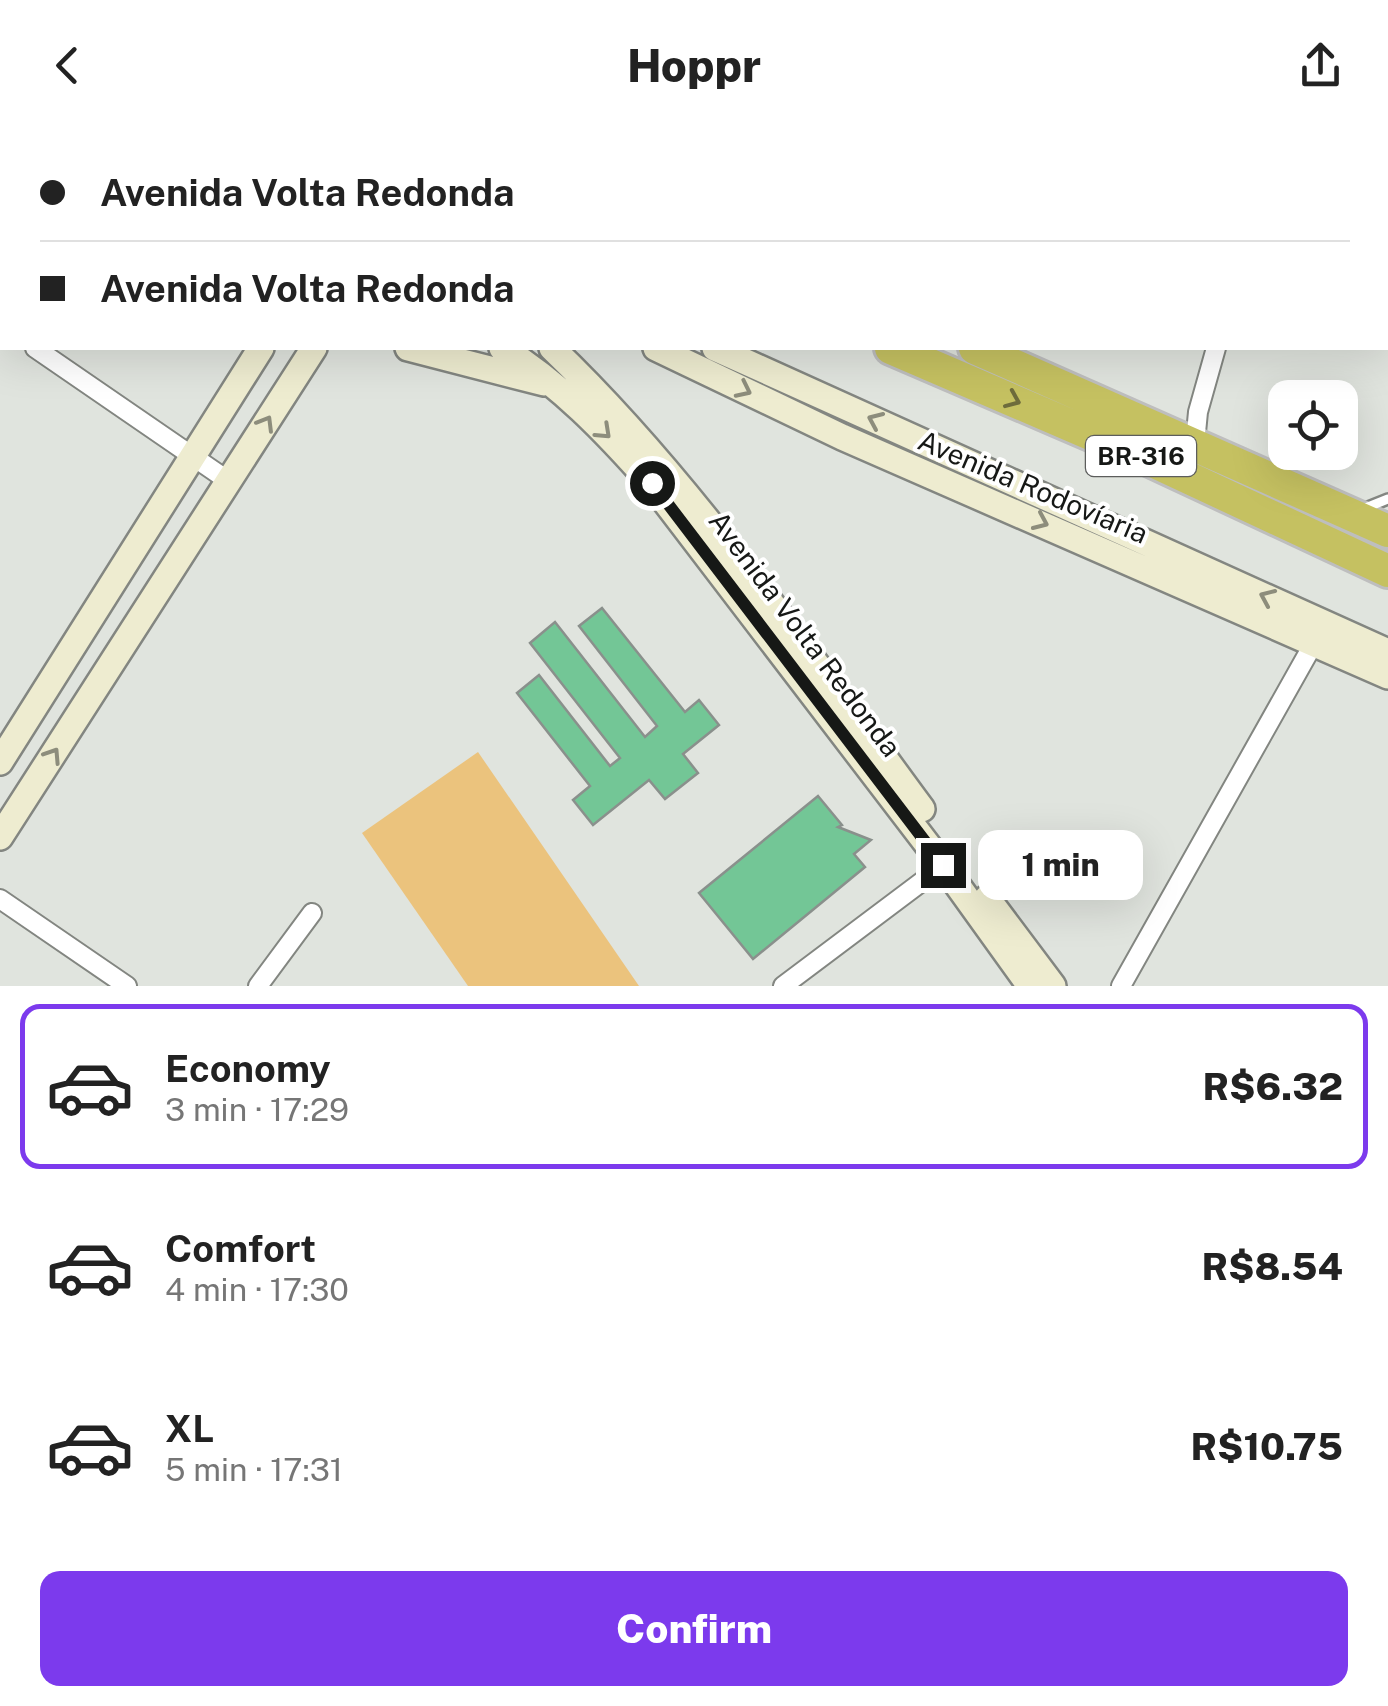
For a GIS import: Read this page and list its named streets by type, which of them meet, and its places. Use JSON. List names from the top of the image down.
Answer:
{
  "streets": {
    "highway": ["BR-316"],
    "street": ["Avenida Rodovíaria", "Avenida Volta Redonda"]
  },
  "page": {
    "header": "Hoppr",
    "banner": ["Avenida Volta Redonda", "Avenida Volta Redonda"],
    "bubble": "1 min",
    "list": [
      {
        "name": "Economy",
        "note": "3 min · 17:29",
        "value": "R$6.32"
      },
      {
        "name": "Comfort",
        "note": "4 min · 17:30",
        "value": "R$8.54"
      },
      {
        "name": "XL",
        "note": "5 min · 17:31",
        "value": "R$10.75"
      }
    ],
    "buttons": "Confirm"
  }
}
